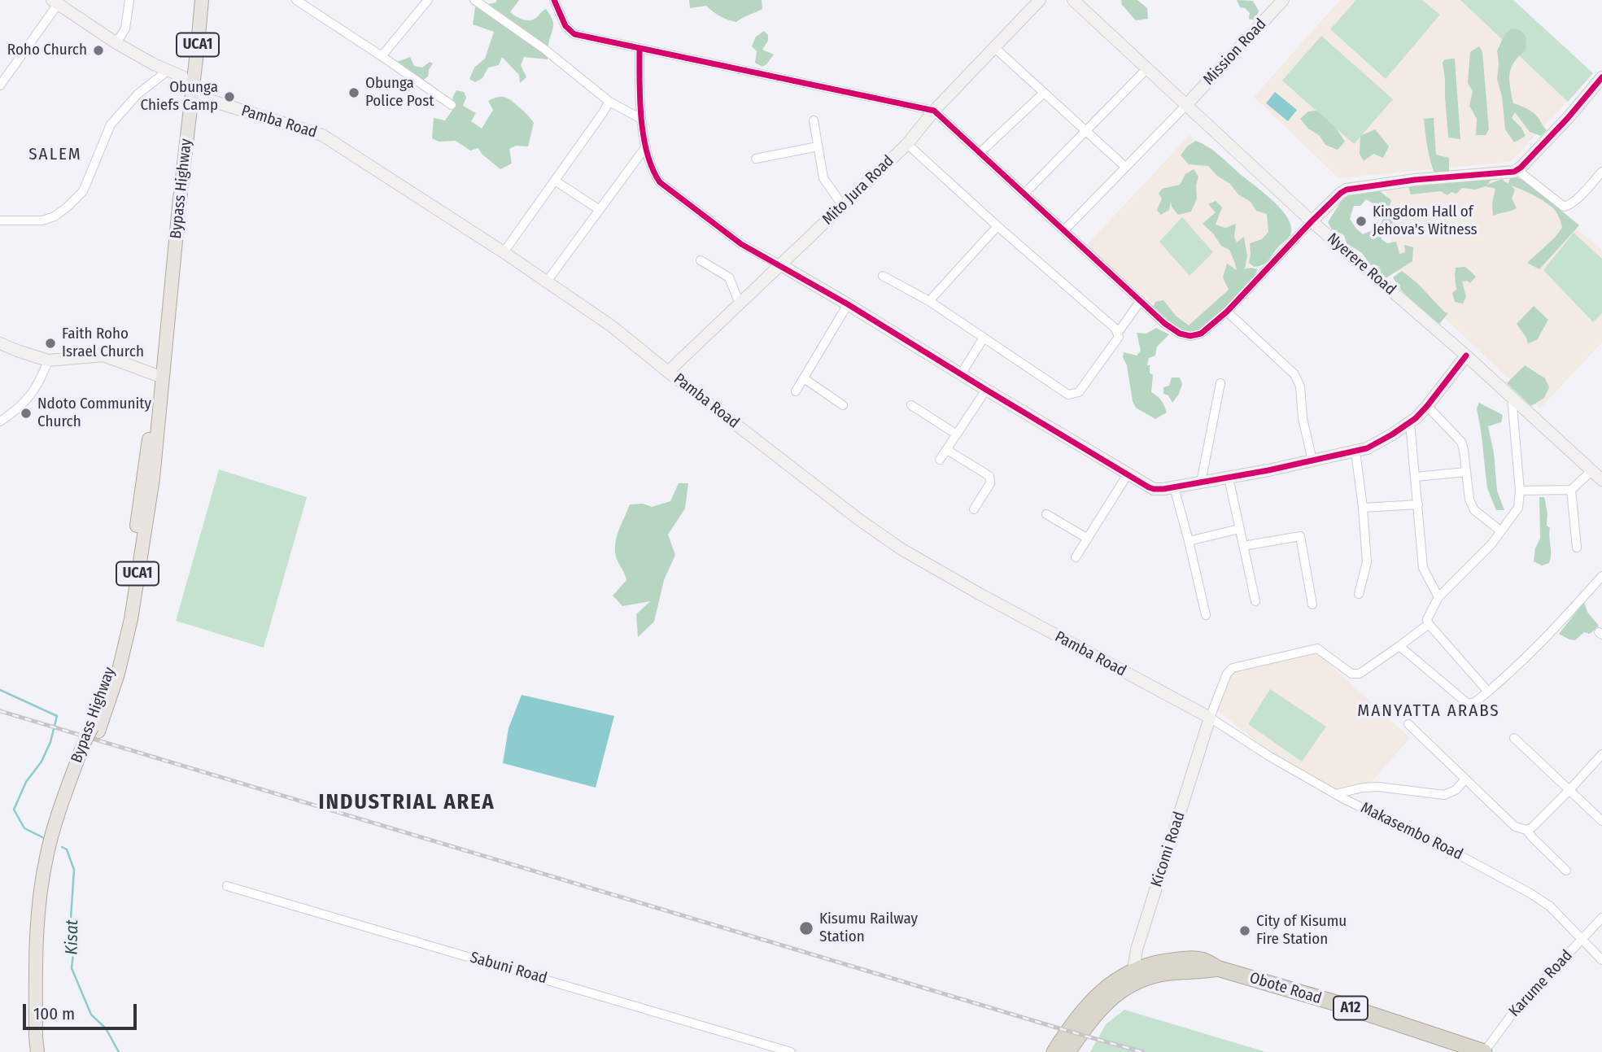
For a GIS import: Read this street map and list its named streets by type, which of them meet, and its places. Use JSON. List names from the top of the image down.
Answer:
{
  "streets": {
    "highway": ["Obote Road", "A12"],
    "main road": [
      "UCA1",
      "Mission Road",
      "Pamba Road",
      "Bypass Highway",
      "Mito Jura Road",
      "Nyerere Road",
      "Kicomi Road"
    ],
    "street": ["Makasembo Road", "Sabuni Road", "Karume Road"]
  },
  "crossings": [
    ["Mission Road", "Nyerere Road"],
    ["Pamba Road", "Bypass Highway"],
    ["Pamba Road", "Mito Jura Road"],
    ["Pamba Road", "Makasembo Road"],
    ["Pamba Road", "Kicomi Road"],
    ["Makasembo Road", "Kicomi Road"],
    ["Makasembo Road", "Karume Road"],
    ["Kicomi Road", "Obote Road"],
    ["Karume Road", "Obote Road"]
  ],
  "districts": ["SALEM", "MANYATTA ARABS", "INDUSTRIAL AREA"],
  "water": ["Kisat"],
  "places": [
    "Roho Church",
    "Obunga Police Post",
    "Obunga Chiefs Camp",
    "Kingdom Hall of Jehova's Witness",
    "Faith Roho Israel Church",
    "Ndoto Community Church",
    "Kisumu Railway Station",
    "City of Kisumu Fire Station"
  ],
  "scale_bar": "100 m"
}
